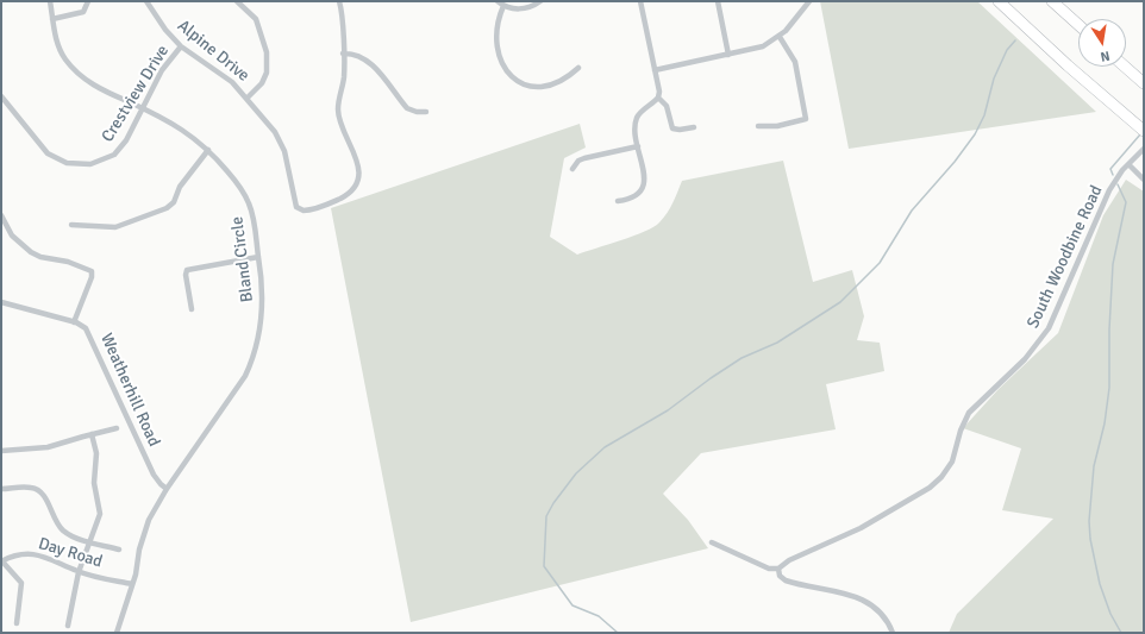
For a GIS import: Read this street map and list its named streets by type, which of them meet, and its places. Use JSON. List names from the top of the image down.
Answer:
{
  "streets": {
    "street": [
      "Alpine Drive",
      "Crestview Drive",
      "South Woodbine Road",
      "Bland Circle",
      "Weatherhill Road",
      "Day Road"
    ]
  },
  "crossings": [
    ["Alpine Drive", "Crestview Drive"],
    ["Crestview Drive", "Bland Circle"],
    ["Bland Circle", "Weatherhill Road"],
    ["Bland Circle", "Day Road"]
  ],
  "north": "bottom"
}
